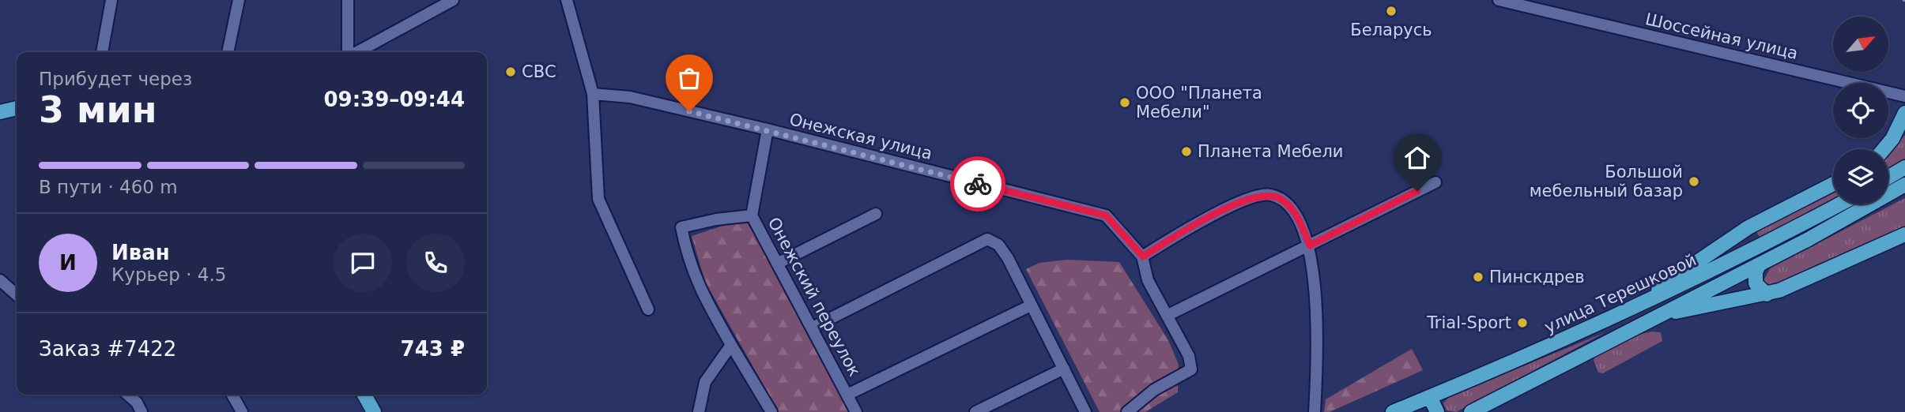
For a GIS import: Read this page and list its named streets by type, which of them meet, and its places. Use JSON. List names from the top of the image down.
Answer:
{
  "streets": {
    "main road": ["улица Терешковой"],
    "street": ["Шоссейная улица", "Онежская улица", "Онежский переулок"]
  },
  "crossings": [
    ["Онежская улица", "Онежский переулок"]
  ],
  "places": [
    "Беларусь",
    "СВС",
    "ООО \"Планета Мебели\"",
    "Планета Мебели",
    "Большой мебельный базар",
    "Пинскдрев",
    "Trial-Sport"
  ],
  "north": "top right",
  "page": {
    "heading": ["3 мин", "Прибудет через", "09:39–09:44"],
    "panel": [
      "Иван",
      "Курьер · 4.5",
      "Заказ #7422",
      "743 ₽"
    ],
    "bar": "В пути · 460 m",
    "round": "И"
  }
}
